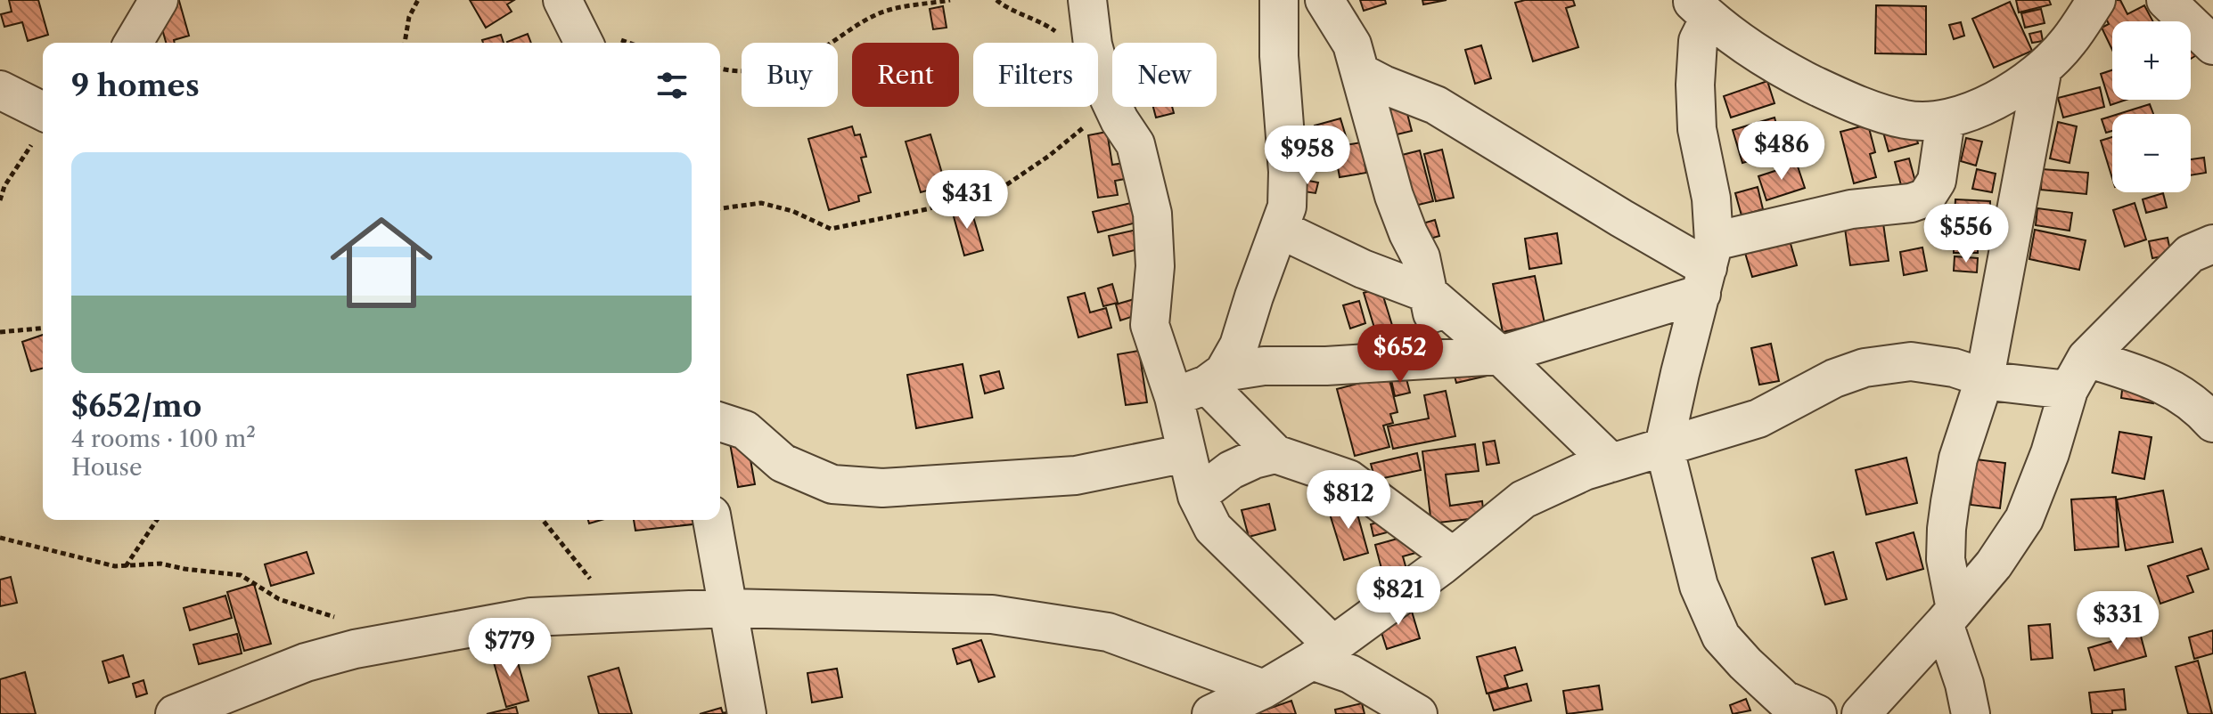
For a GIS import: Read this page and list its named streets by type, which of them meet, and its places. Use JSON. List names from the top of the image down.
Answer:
{
  "page": {
    "map_buttons": ["+", "−"],
    "chip": [
      "Buy",
      "Rent",
      "Filters",
      "New"
    ],
    "heading": "9 homes",
    "price": [
      "$486",
      "$958",
      "$431",
      "$556",
      "$652",
      "$812",
      "$821",
      "$331",
      "$779"
    ],
    "list": [
      {
        "name": "$652/mo",
        "note": "4 rooms · 100 m² · House"
      }
    ]
  }
}
